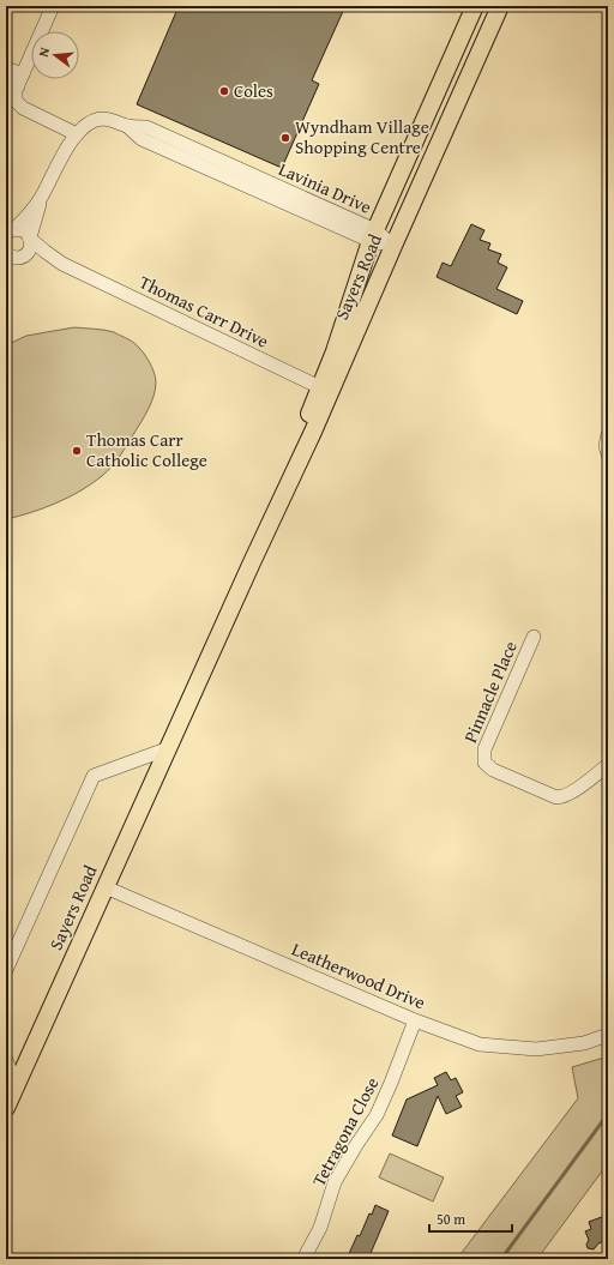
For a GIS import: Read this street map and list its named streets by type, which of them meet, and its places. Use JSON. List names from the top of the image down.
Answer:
{
  "streets": {
    "main road": ["Sayers Road"],
    "street": [
      "Lavinia Drive",
      "Thomas Carr Drive",
      "Pinnacle Place",
      "Leatherwood Drive",
      "Tetragona Close"
    ]
  },
  "crossings": [
    ["Lavinia Drive", "Sayers Road"],
    ["Lavinia Drive", "Thomas Carr Drive"],
    ["Sayers Road", "Thomas Carr Drive"],
    ["Sayers Road", "Leatherwood Drive"],
    ["Leatherwood Drive", "Tetragona Close"]
  ],
  "places": ["Coles", "Wyndham Village Shopping Centre", "Thomas Carr Catholic College"],
  "scale_bar": "50 m",
  "north": "left"
}
